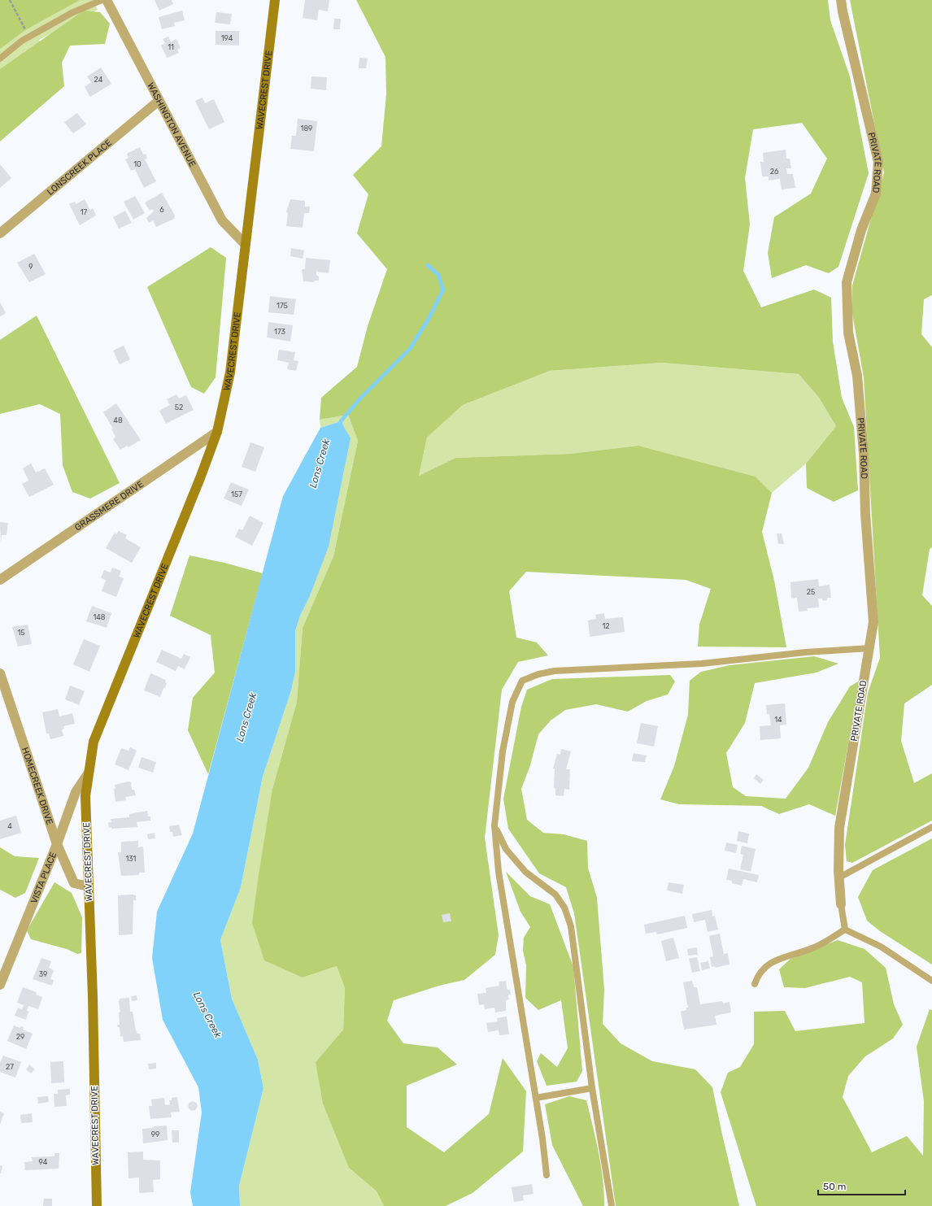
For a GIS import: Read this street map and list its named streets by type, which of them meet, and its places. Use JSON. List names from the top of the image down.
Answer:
{
  "streets": {
    "street": [
      "WAVECREST DRIVE",
      "WASHINGTON AVENUE",
      "PRIVATE ROAD",
      "LONSCREEK PLACE",
      "GRASSMERE DRIVE",
      "HOMECREEK DRIVE",
      "VISTA PLACE"
    ]
  },
  "crossings": [
    ["WAVECREST DRIVE", "WASHINGTON AVENUE"],
    ["WAVECREST DRIVE", "GRASSMERE DRIVE"],
    ["WAVECREST DRIVE", "HOMECREEK DRIVE"],
    ["WAVECREST DRIVE", "VISTA PLACE"],
    ["WASHINGTON AVENUE", "LONSCREEK PLACE"],
    ["HOMECREEK DRIVE", "VISTA PLACE"]
  ],
  "water": ["Lons Creek"],
  "house_numbers": [
    "194",
    "11",
    "24",
    "189",
    "10",
    "26",
    "6",
    "17",
    "9",
    "175",
    "173",
    "52",
    "48",
    "157",
    "25",
    "148",
    "12",
    "15",
    "14",
    "4",
    "131",
    "39",
    "29",
    "27",
    "99",
    "94"
  ],
  "scale_bar": "50 m"
}
